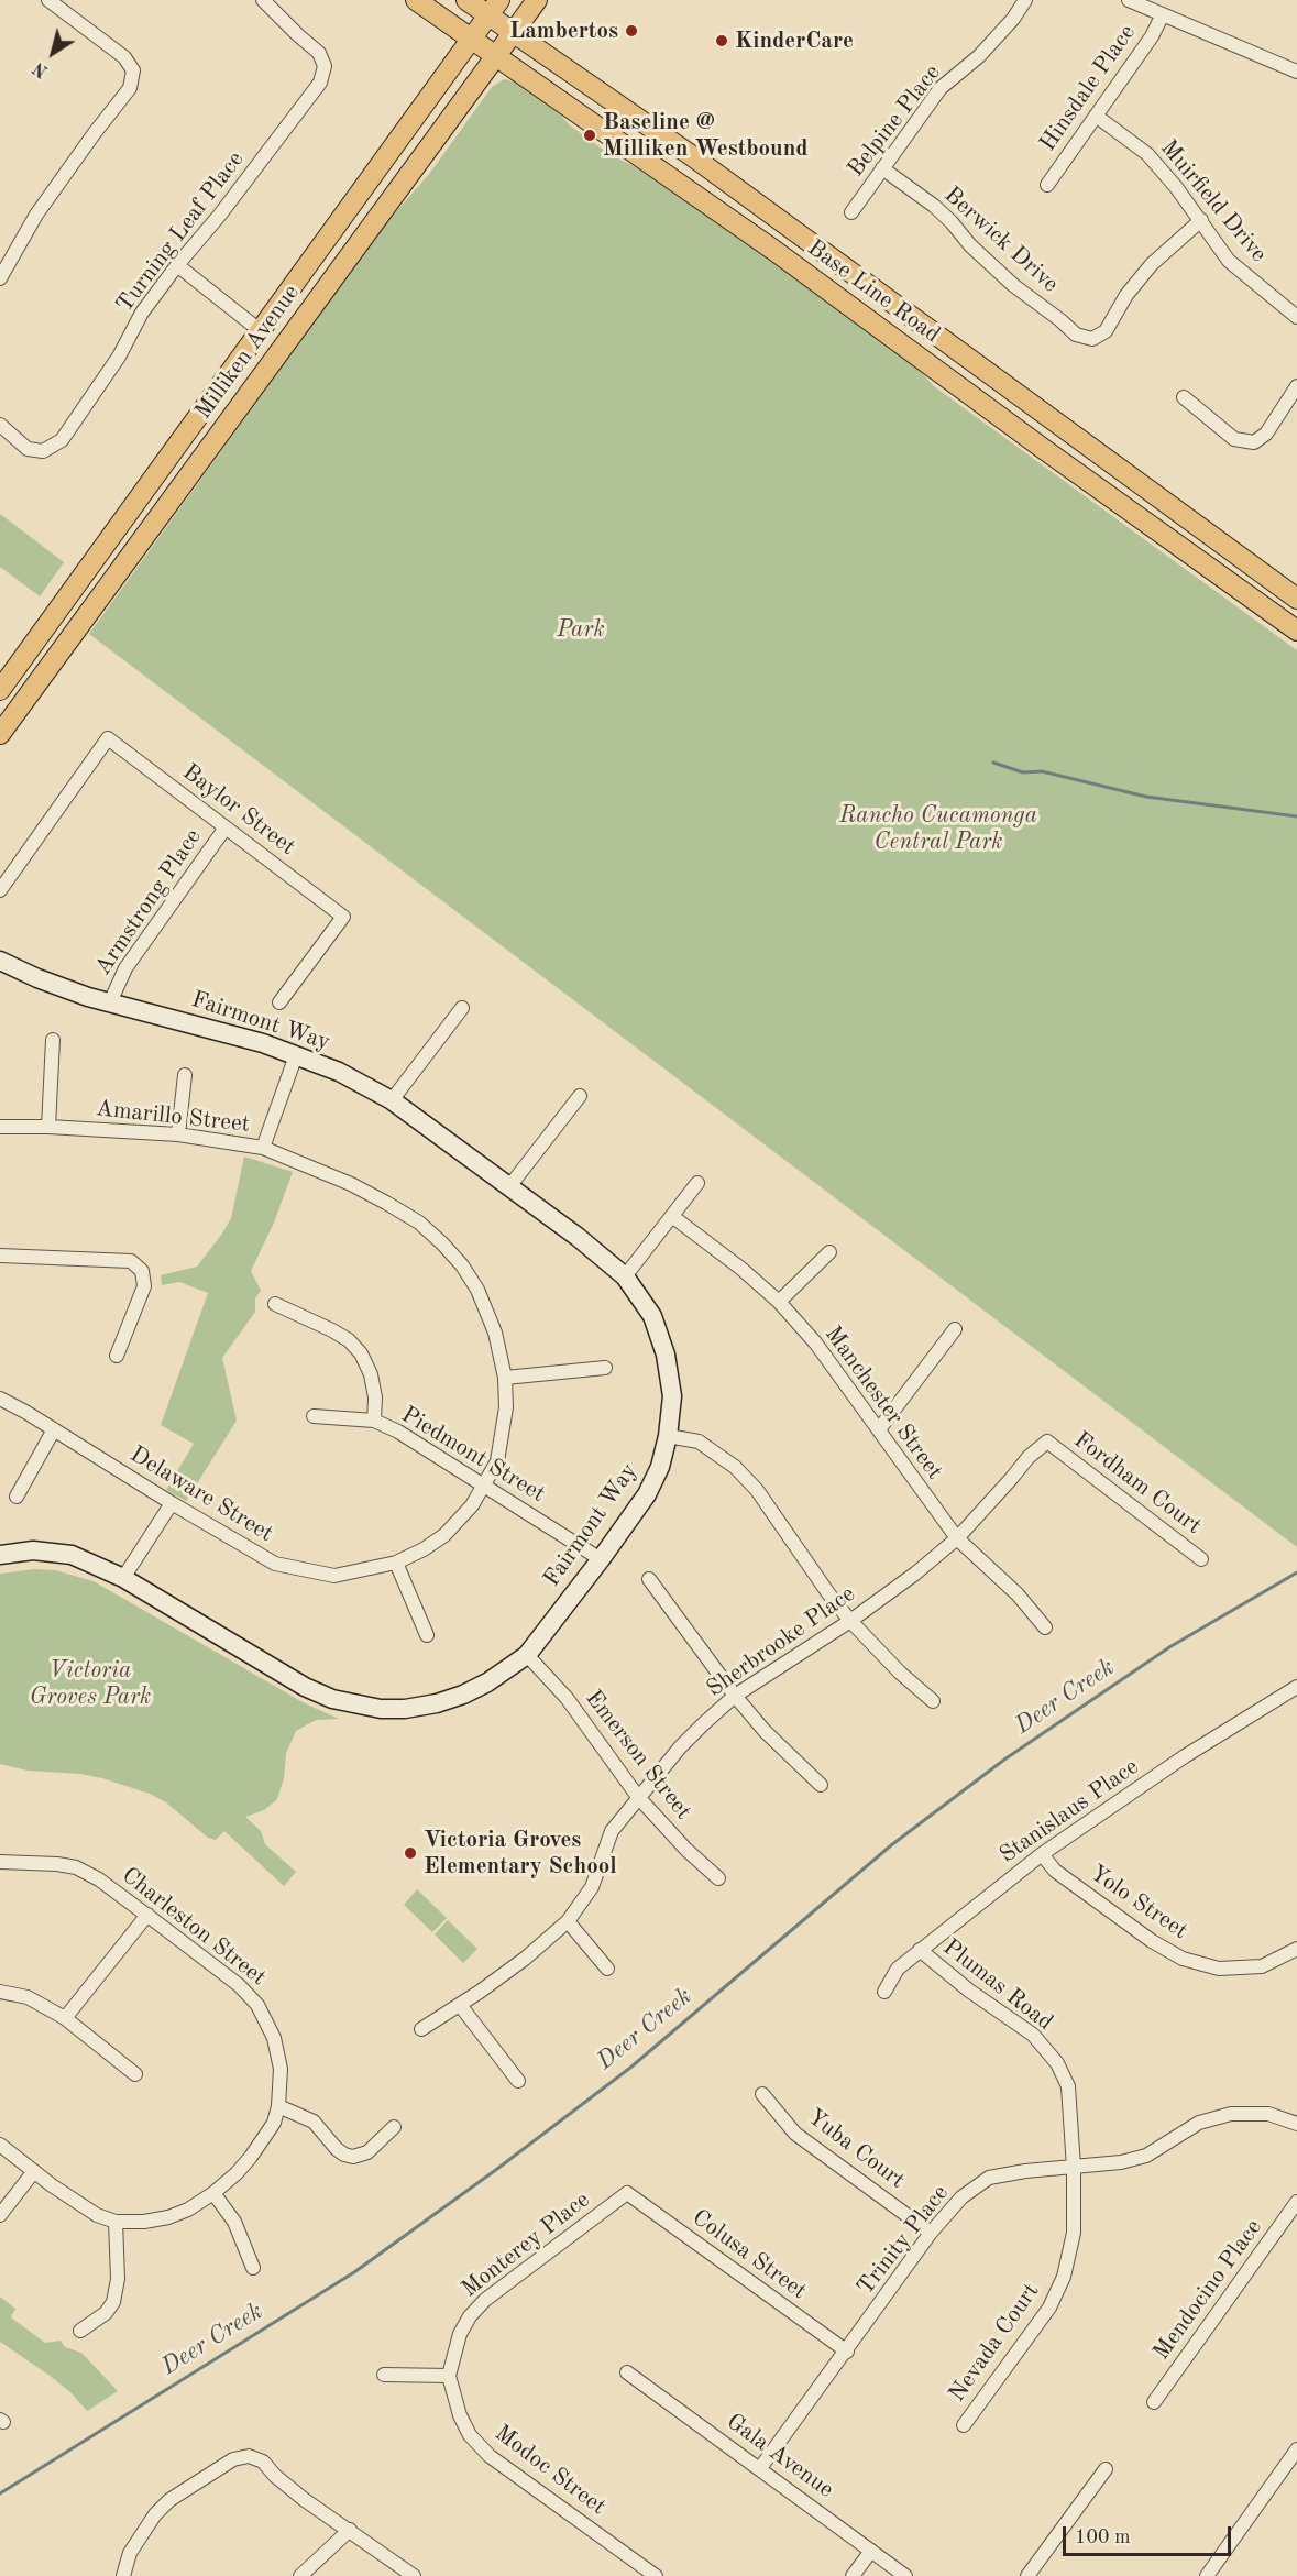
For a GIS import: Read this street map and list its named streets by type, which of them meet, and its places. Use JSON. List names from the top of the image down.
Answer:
{
  "streets": {
    "main road": ["Base Line Road", "Milliken Avenue"],
    "street": [
      "Hinsdale Place",
      "Belpine Place",
      "Muirfield Drive",
      "Turning Leaf Place",
      "Berwick Drive",
      "Baylor Street",
      "Armstrong Place",
      "Fairmont Way",
      "Amarillo Street",
      "Manchester Street",
      "Piedmont Street",
      "Fordham Court",
      "Delaware Street",
      "Sherbrooke Place",
      "Emerson Street",
      "Stanislaus Place",
      "Yolo Street",
      "Charleston Street",
      "Plumas Road",
      "Yuba Court",
      "Trinity Place",
      "Monterey Place",
      "Colusa Street",
      "Mendocino Place",
      "Nevada Court",
      "Gala Avenue",
      "Modoc Street"
    ]
  },
  "crossings": [
    ["Hinsdale Place", "Muirfield Drive"],
    ["Belpine Place", "Berwick Drive"],
    ["Muirfield Drive", "Berwick Drive"],
    ["Base Line Road", "Milliken Avenue"],
    ["Baylor Street", "Armstrong Place"],
    ["Armstrong Place", "Fairmont Way"],
    ["Fairmont Way", "Piedmont Street"],
    ["Fairmont Way", "Emerson Street"],
    ["Amarillo Street", "Piedmont Street"],
    ["Amarillo Street", "Delaware Street"],
    ["Manchester Street", "Sherbrooke Place"],
    ["Piedmont Street", "Delaware Street"],
    ["Fordham Court", "Sherbrooke Place"],
    ["Sherbrooke Place", "Emerson Street"],
    ["Stanislaus Place", "Yolo Street"],
    ["Stanislaus Place", "Plumas Road"],
    ["Plumas Road", "Trinity Place"],
    ["Plumas Road", "Nevada Court"],
    ["Yuba Court", "Trinity Place"],
    ["Trinity Place", "Colusa Street"],
    ["Trinity Place", "Nevada Court"],
    ["Trinity Place", "Gala Avenue"],
    ["Monterey Place", "Colusa Street"],
    ["Monterey Place", "Modoc Street"]
  ],
  "water": ["Deer Creek"],
  "parks": ["Park", "Rancho Cucamonga Central Park", "Victoria Groves Park"],
  "places": [
    "Lambertos",
    "KinderCare",
    "Baseline @ Milliken Westbound",
    "Victoria Groves Elementary School"
  ],
  "scale_bar": "100 m",
  "north": "bottom left"
}
